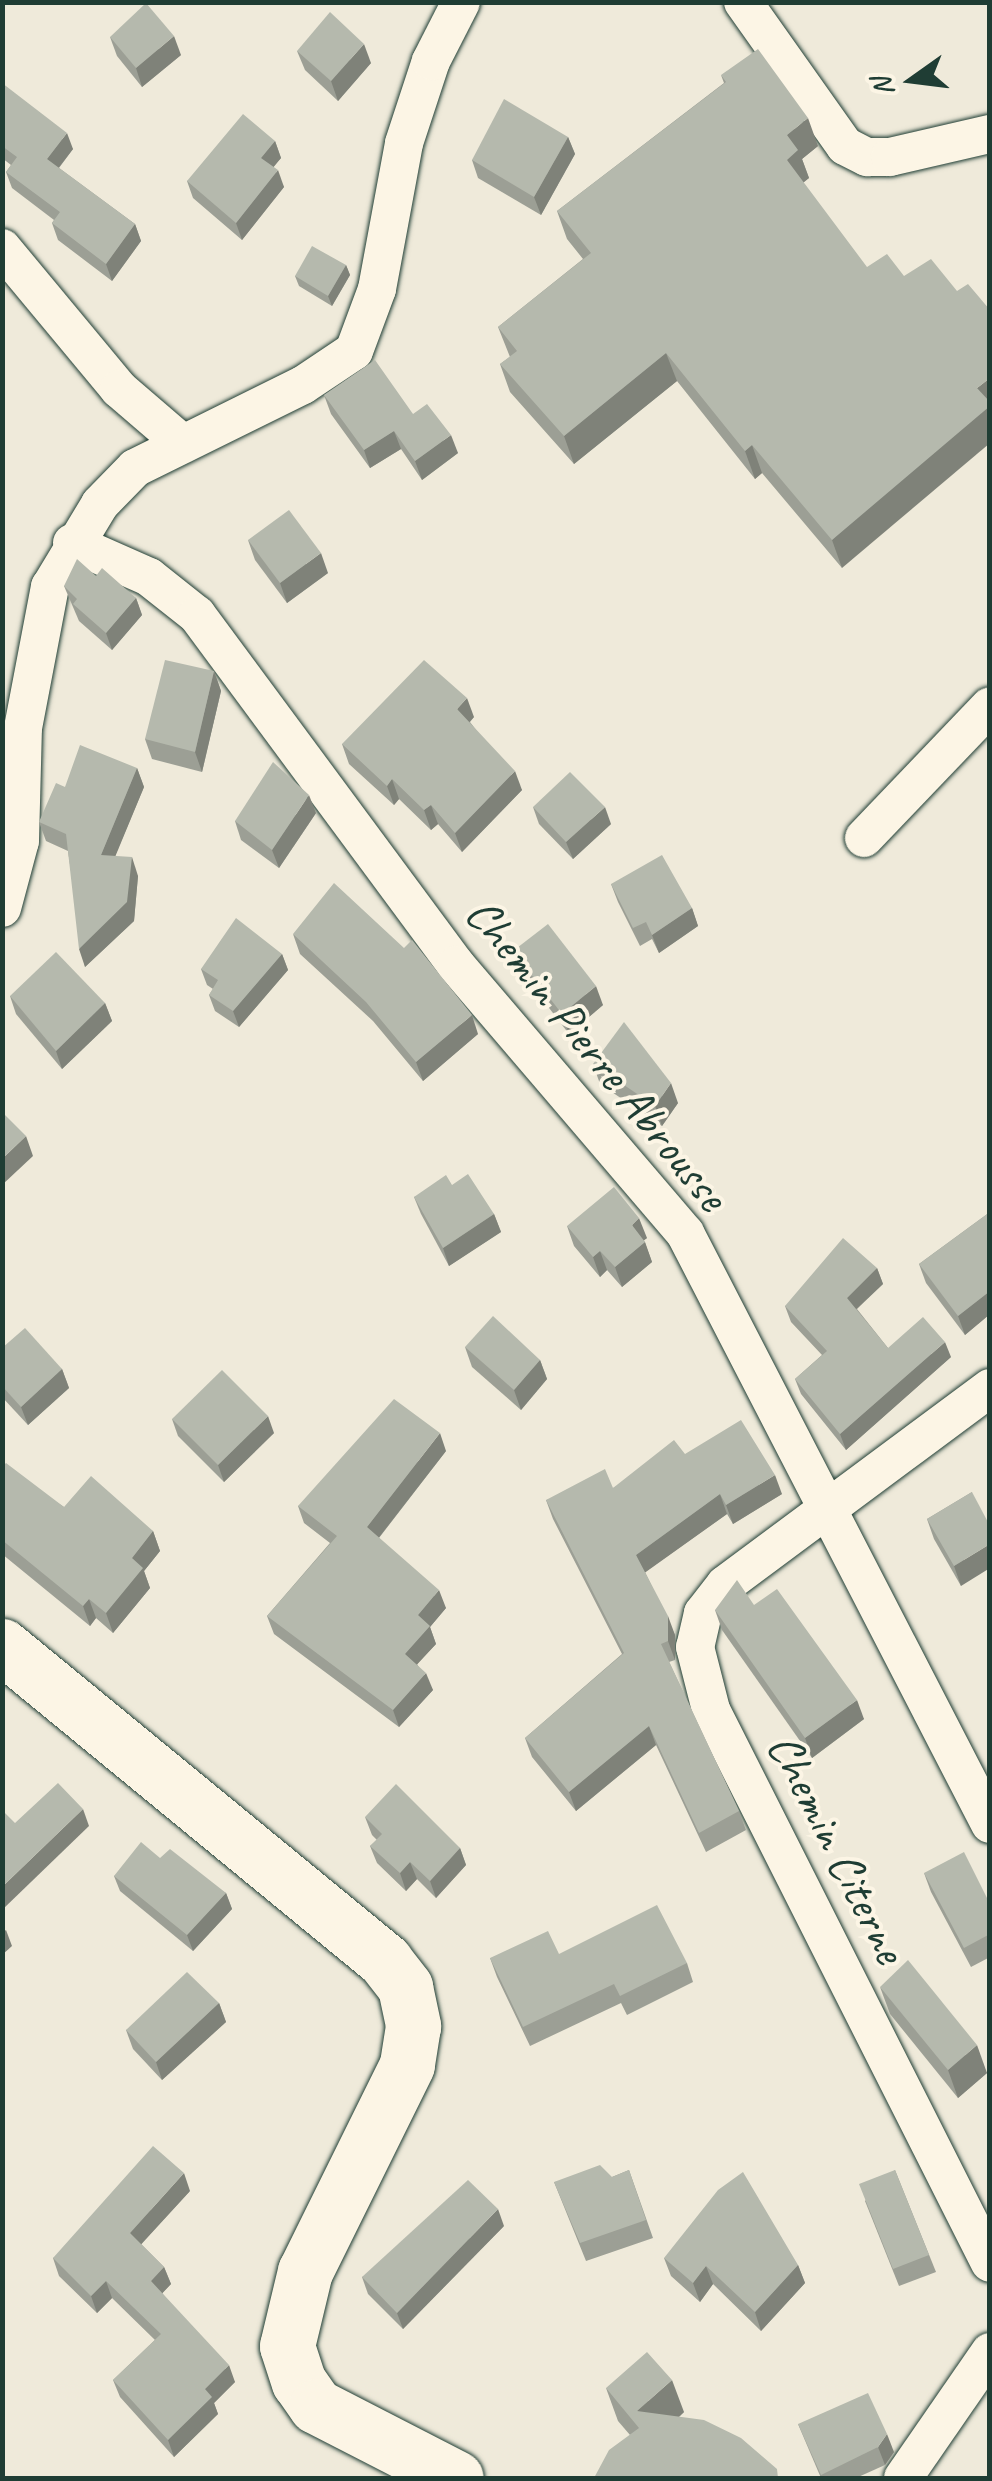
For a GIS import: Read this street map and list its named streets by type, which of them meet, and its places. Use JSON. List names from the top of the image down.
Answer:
{
  "streets": {
    "street": ["Chemin Pierre Abrousse", "Chemin Citerne"]
  },
  "crossings": [
    ["Chemin Pierre Abrousse", "Chemin Citerne"]
  ],
  "north": "left"
}
